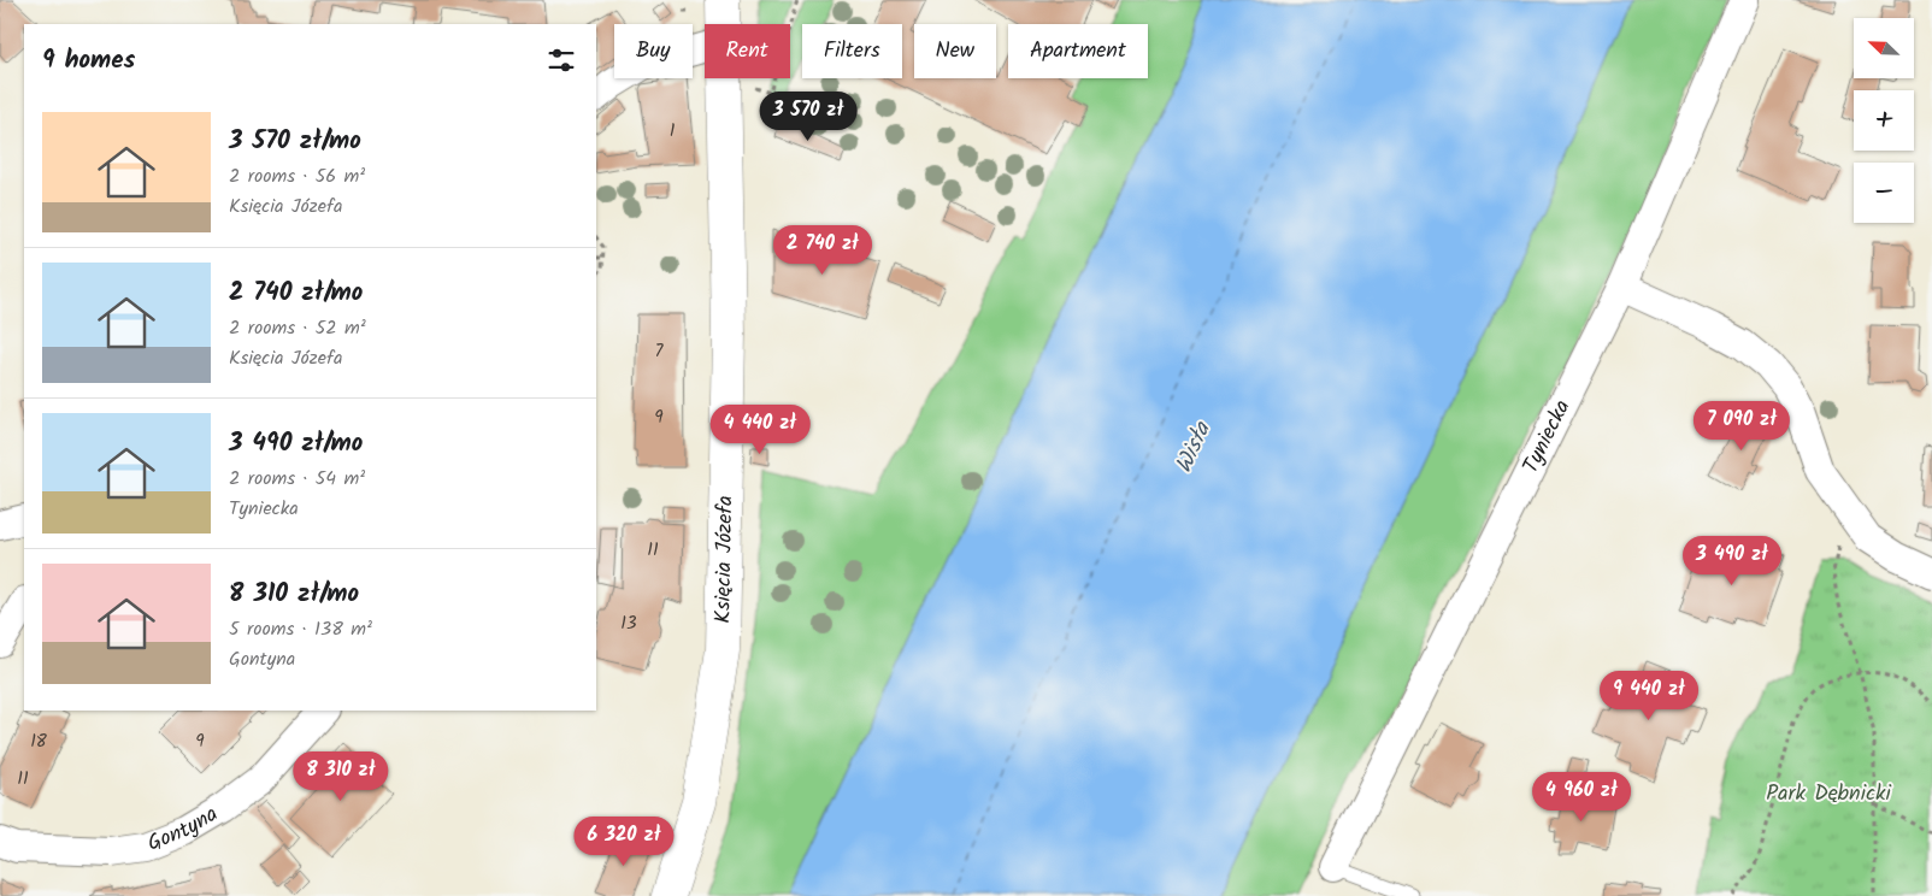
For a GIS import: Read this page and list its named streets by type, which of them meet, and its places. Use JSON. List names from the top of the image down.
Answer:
{
  "streets": {
    "street": ["Tyniecka", "Księcia Józefa", "Gontyna"]
  },
  "water": ["Wisła"],
  "parks": ["Park Dębnicki"],
  "house_numbers": [
    "1",
    "7",
    "9",
    "11",
    "13",
    "18",
    "9",
    "11"
  ],
  "north": "top left",
  "page": {
    "map_buttons": ["+", "−"],
    "chip": [
      "Buy",
      "Rent",
      "Filters",
      "New",
      "Apartment"
    ],
    "heading": "9 homes",
    "price": [
      "3 570 zł",
      "2 740 zł",
      "7 090 zł",
      "4 440 zł",
      "3 490 zł",
      "9 440 zł",
      "8 310 zł",
      "4 960 zł",
      "6 320 zł"
    ],
    "list": [
      {
        "name": "3 570 zł/mo",
        "note": "2 rooms · 56 m² · Księcia Józefa"
      },
      {
        "name": "2 740 zł/mo",
        "note": "2 rooms · 52 m² · Księcia Józefa"
      },
      {
        "name": "3 490 zł/mo",
        "note": "2 rooms · 54 m² · Tyniecka"
      },
      {
        "name": "8 310 zł/mo",
        "note": "5 rooms · 138 m² · Gontyna"
      }
    ]
  }
}
